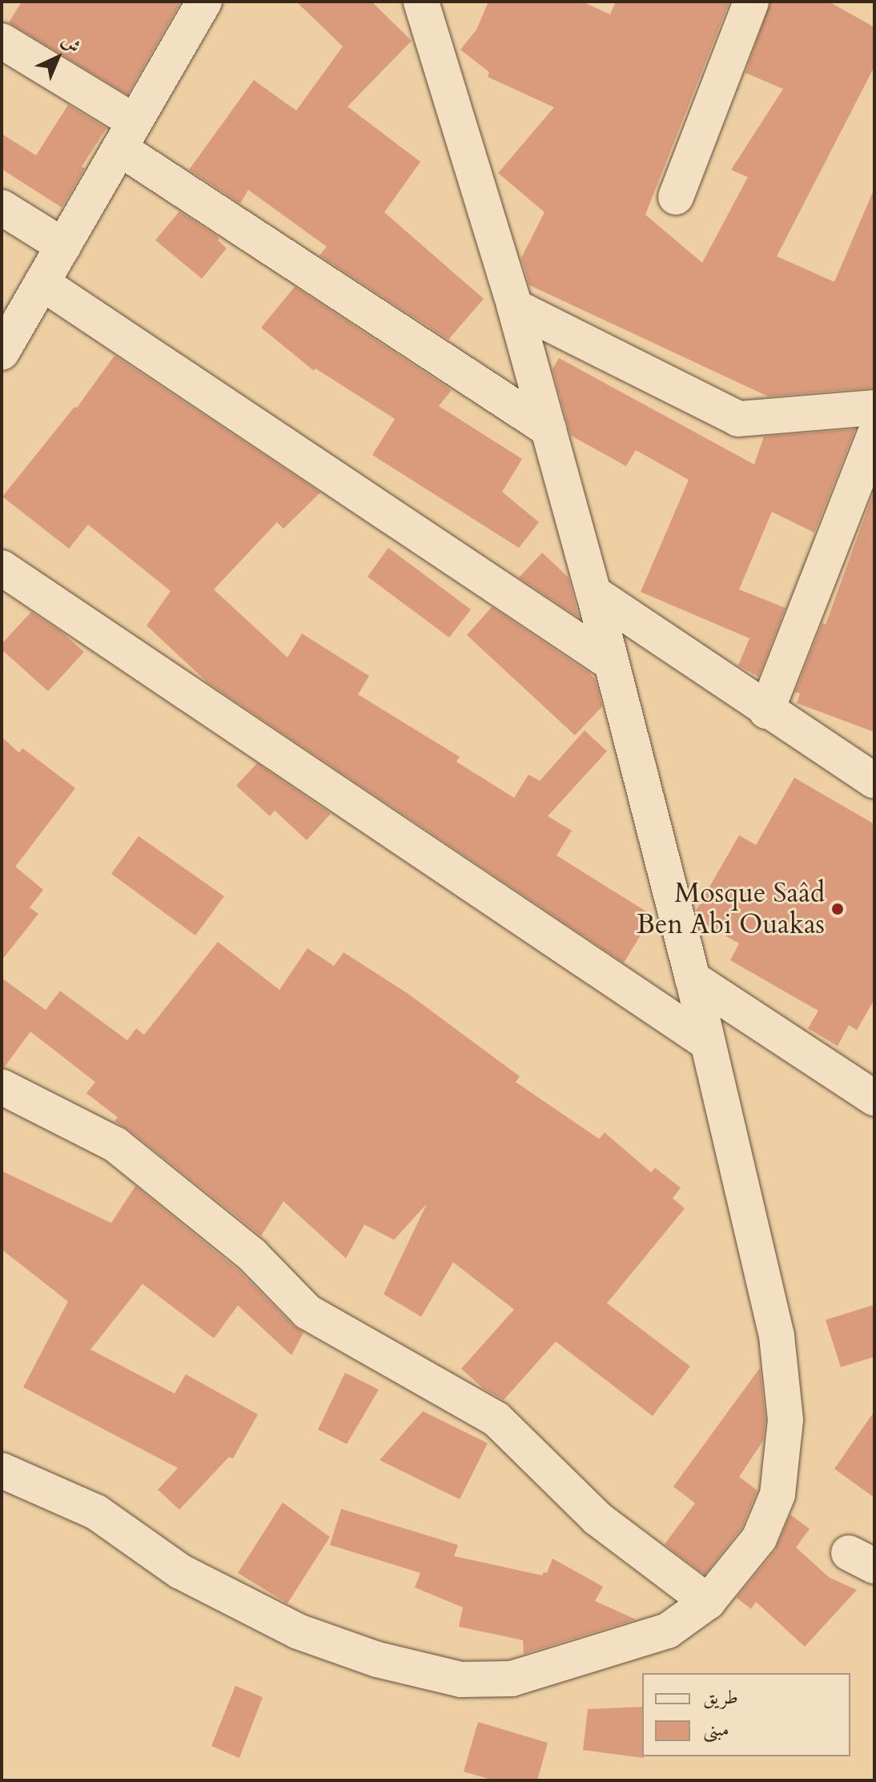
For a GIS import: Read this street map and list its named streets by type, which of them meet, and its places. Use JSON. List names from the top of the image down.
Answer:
{
  "places": ["Mosque Saâd Ben Abi Ouakas"],
  "legend": ["طريق", "مبنى"],
  "north": "top right"
}
